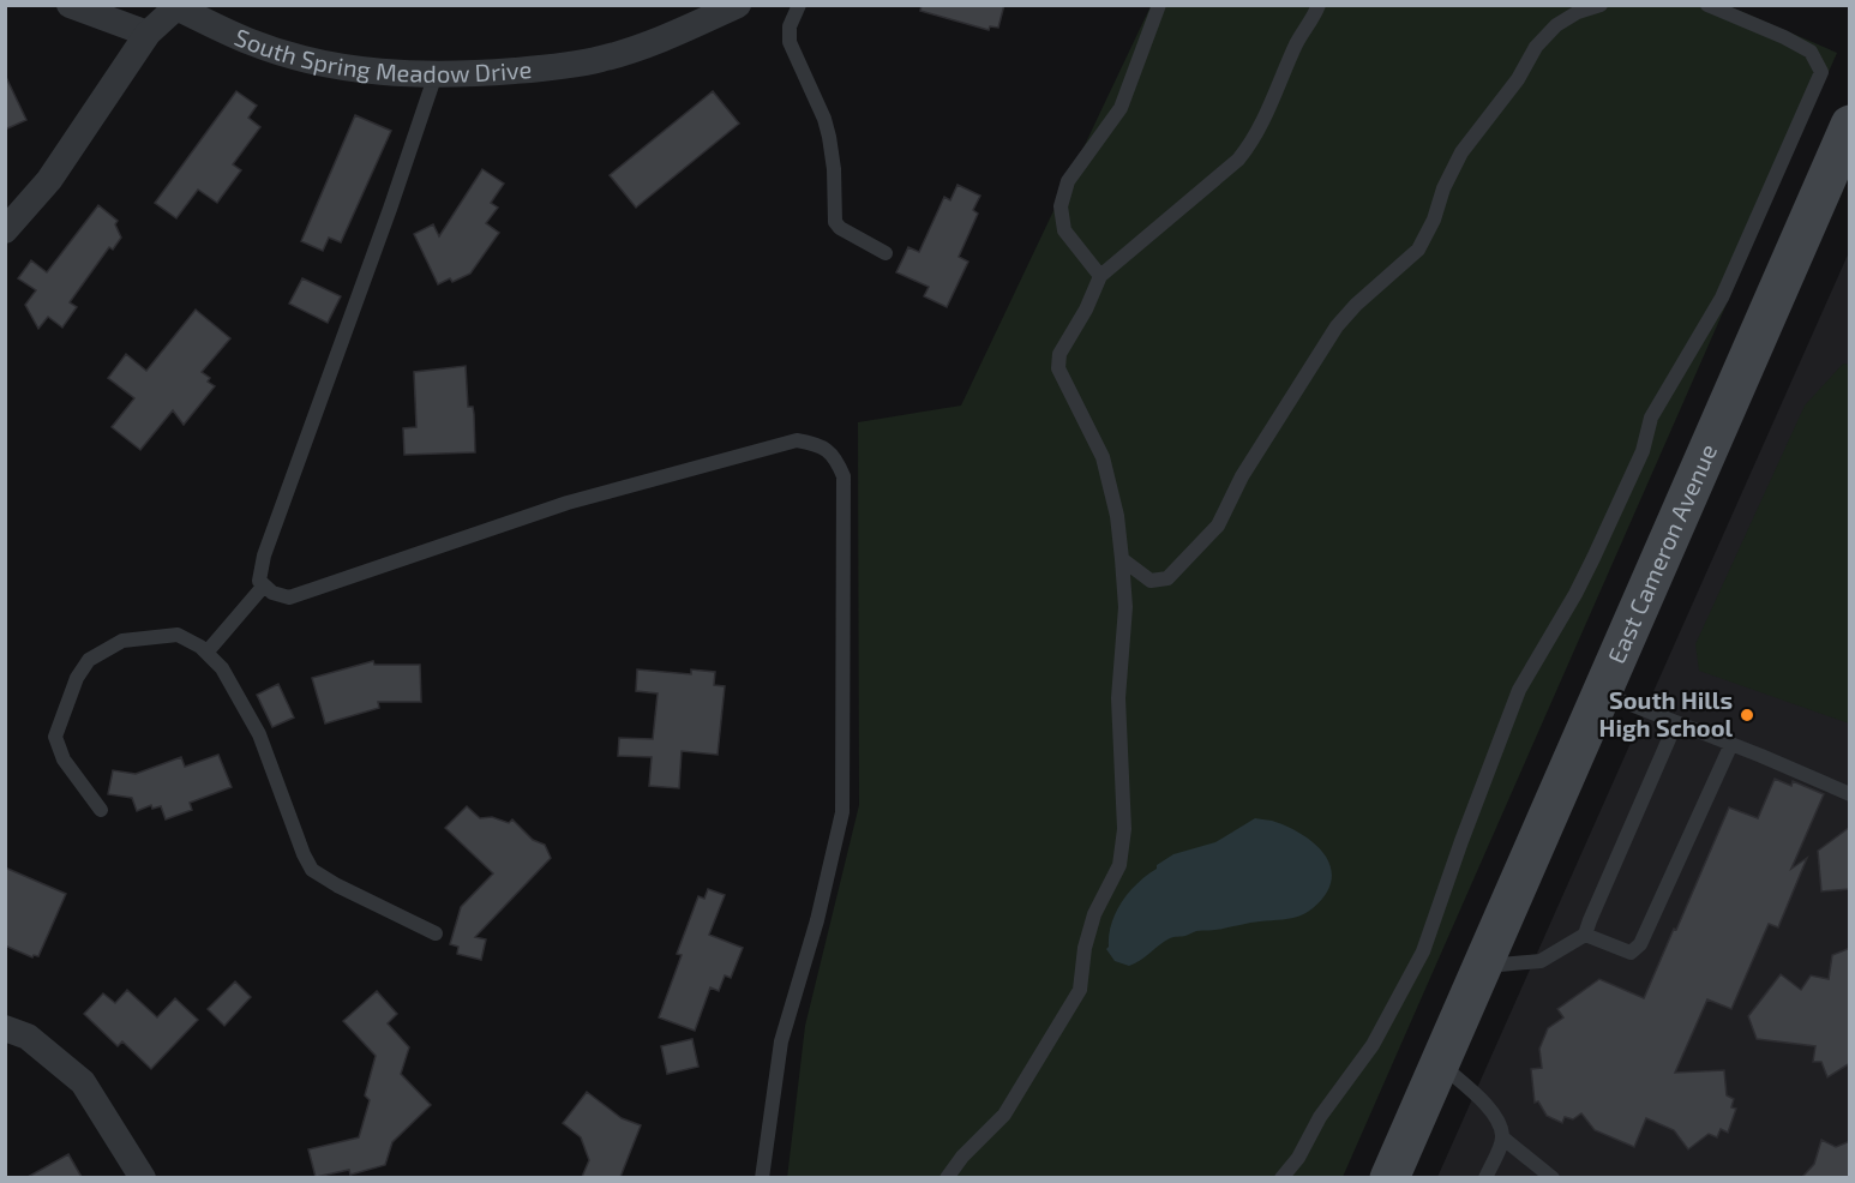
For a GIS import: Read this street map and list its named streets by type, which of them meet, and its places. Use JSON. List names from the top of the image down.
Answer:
{
  "streets": {
    "main road": ["East Cameron Avenue"],
    "street": ["South Spring Meadow Drive"]
  },
  "places": ["South Hills High School"]
}
